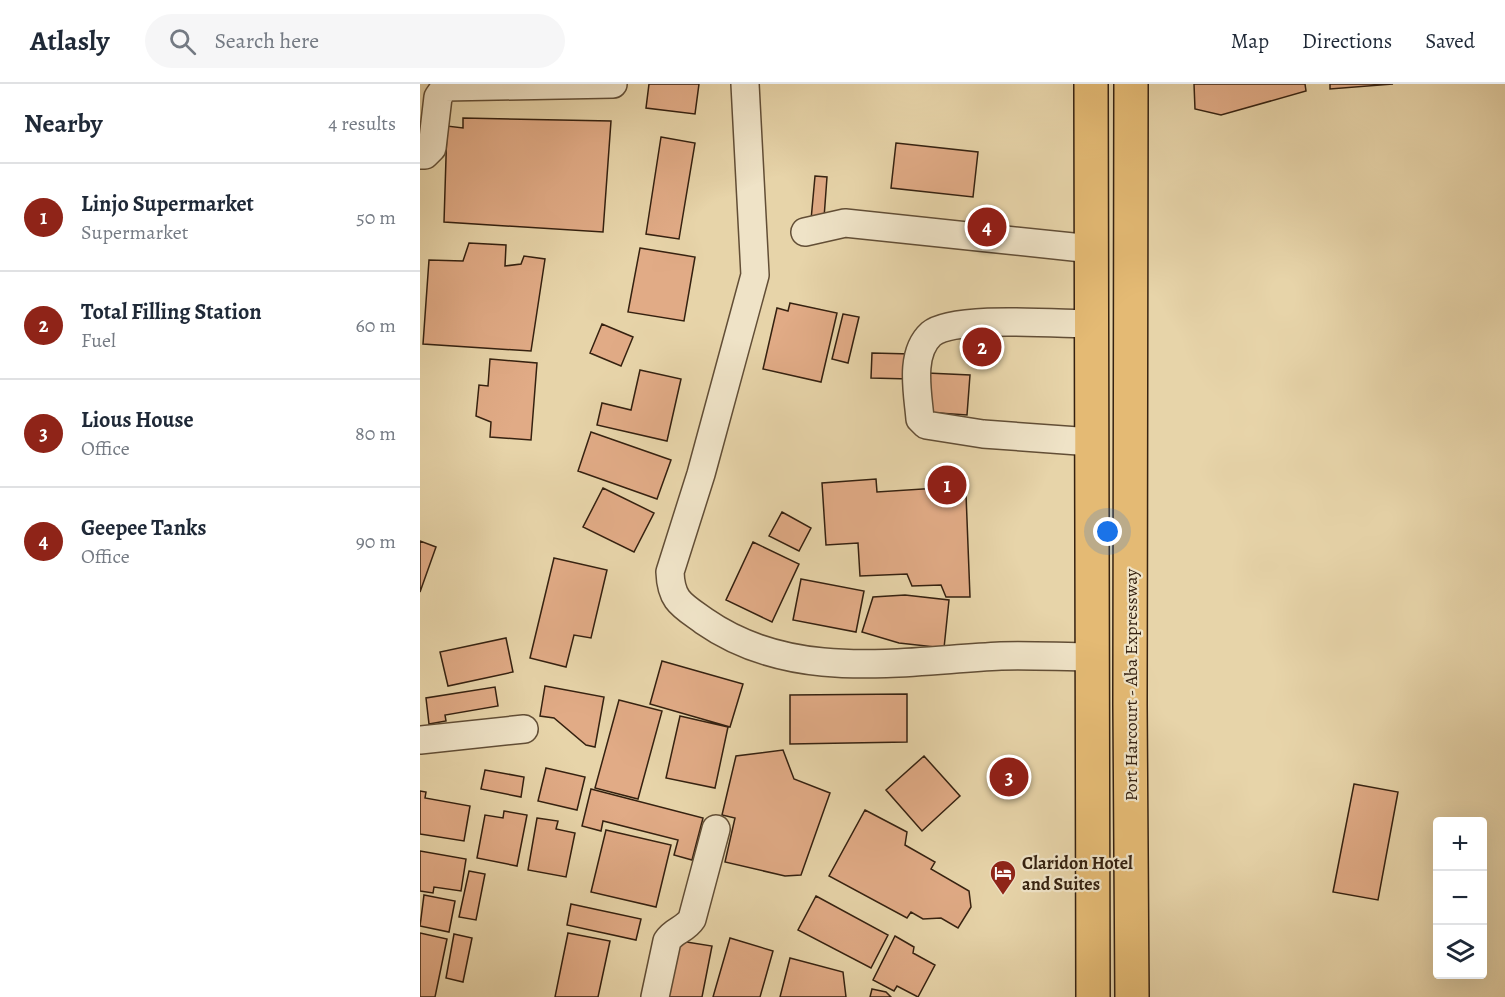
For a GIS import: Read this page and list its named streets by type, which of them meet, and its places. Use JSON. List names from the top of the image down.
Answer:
{
  "streets": {
    "highway": ["Port Harcourt - Aba Expressway"]
  },
  "places": {
    "hotel": ["Claridon Hotel and Suites"]
  },
  "page": {
    "header": "Atlasly",
    "search": "Search here",
    "nav": ["Map", "Directions", "Saved"],
    "heading": ["Nearby", "4 results"],
    "list": [
      {
        "mark": "1",
        "name": "Linjo Supermarket",
        "note": "Supermarket",
        "value": "50 m"
      },
      {
        "mark": "2",
        "name": "Total Filling Station",
        "note": "Fuel",
        "value": "60 m"
      },
      {
        "mark": "3",
        "name": "Lious House",
        "note": "Office",
        "value": "80 m"
      },
      {
        "mark": "4",
        "name": "Geepee Tanks",
        "note": "Office",
        "value": "90 m"
      }
    ],
    "pins": [
      "4",
      "2",
      "1",
      "3"
    ],
    "map_buttons": ["+", "−"]
  }
}
